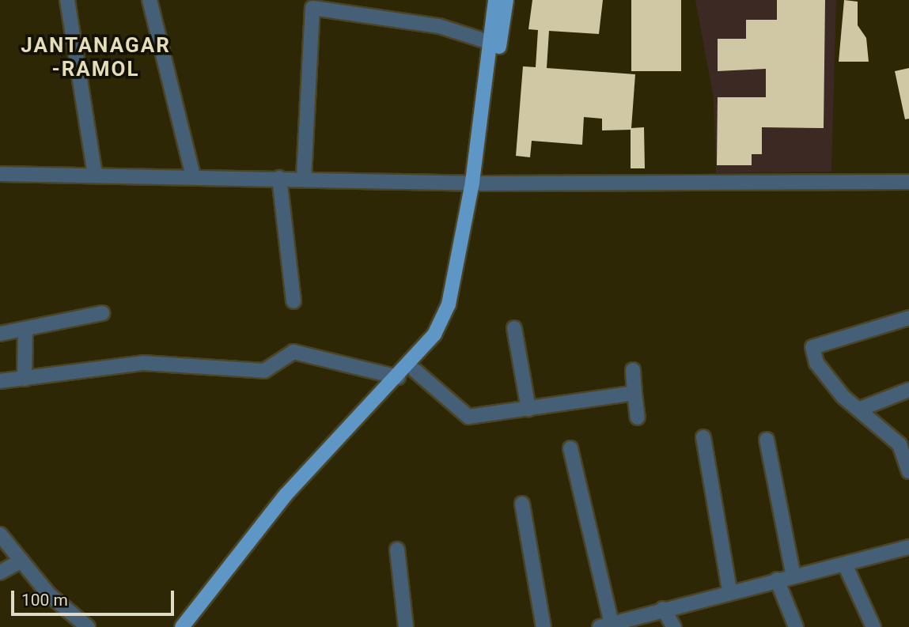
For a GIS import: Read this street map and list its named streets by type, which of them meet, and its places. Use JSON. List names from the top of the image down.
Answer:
{
  "districts": ["JANTANAGAR -RAMOL"],
  "scale_bar": "100 m"
}
